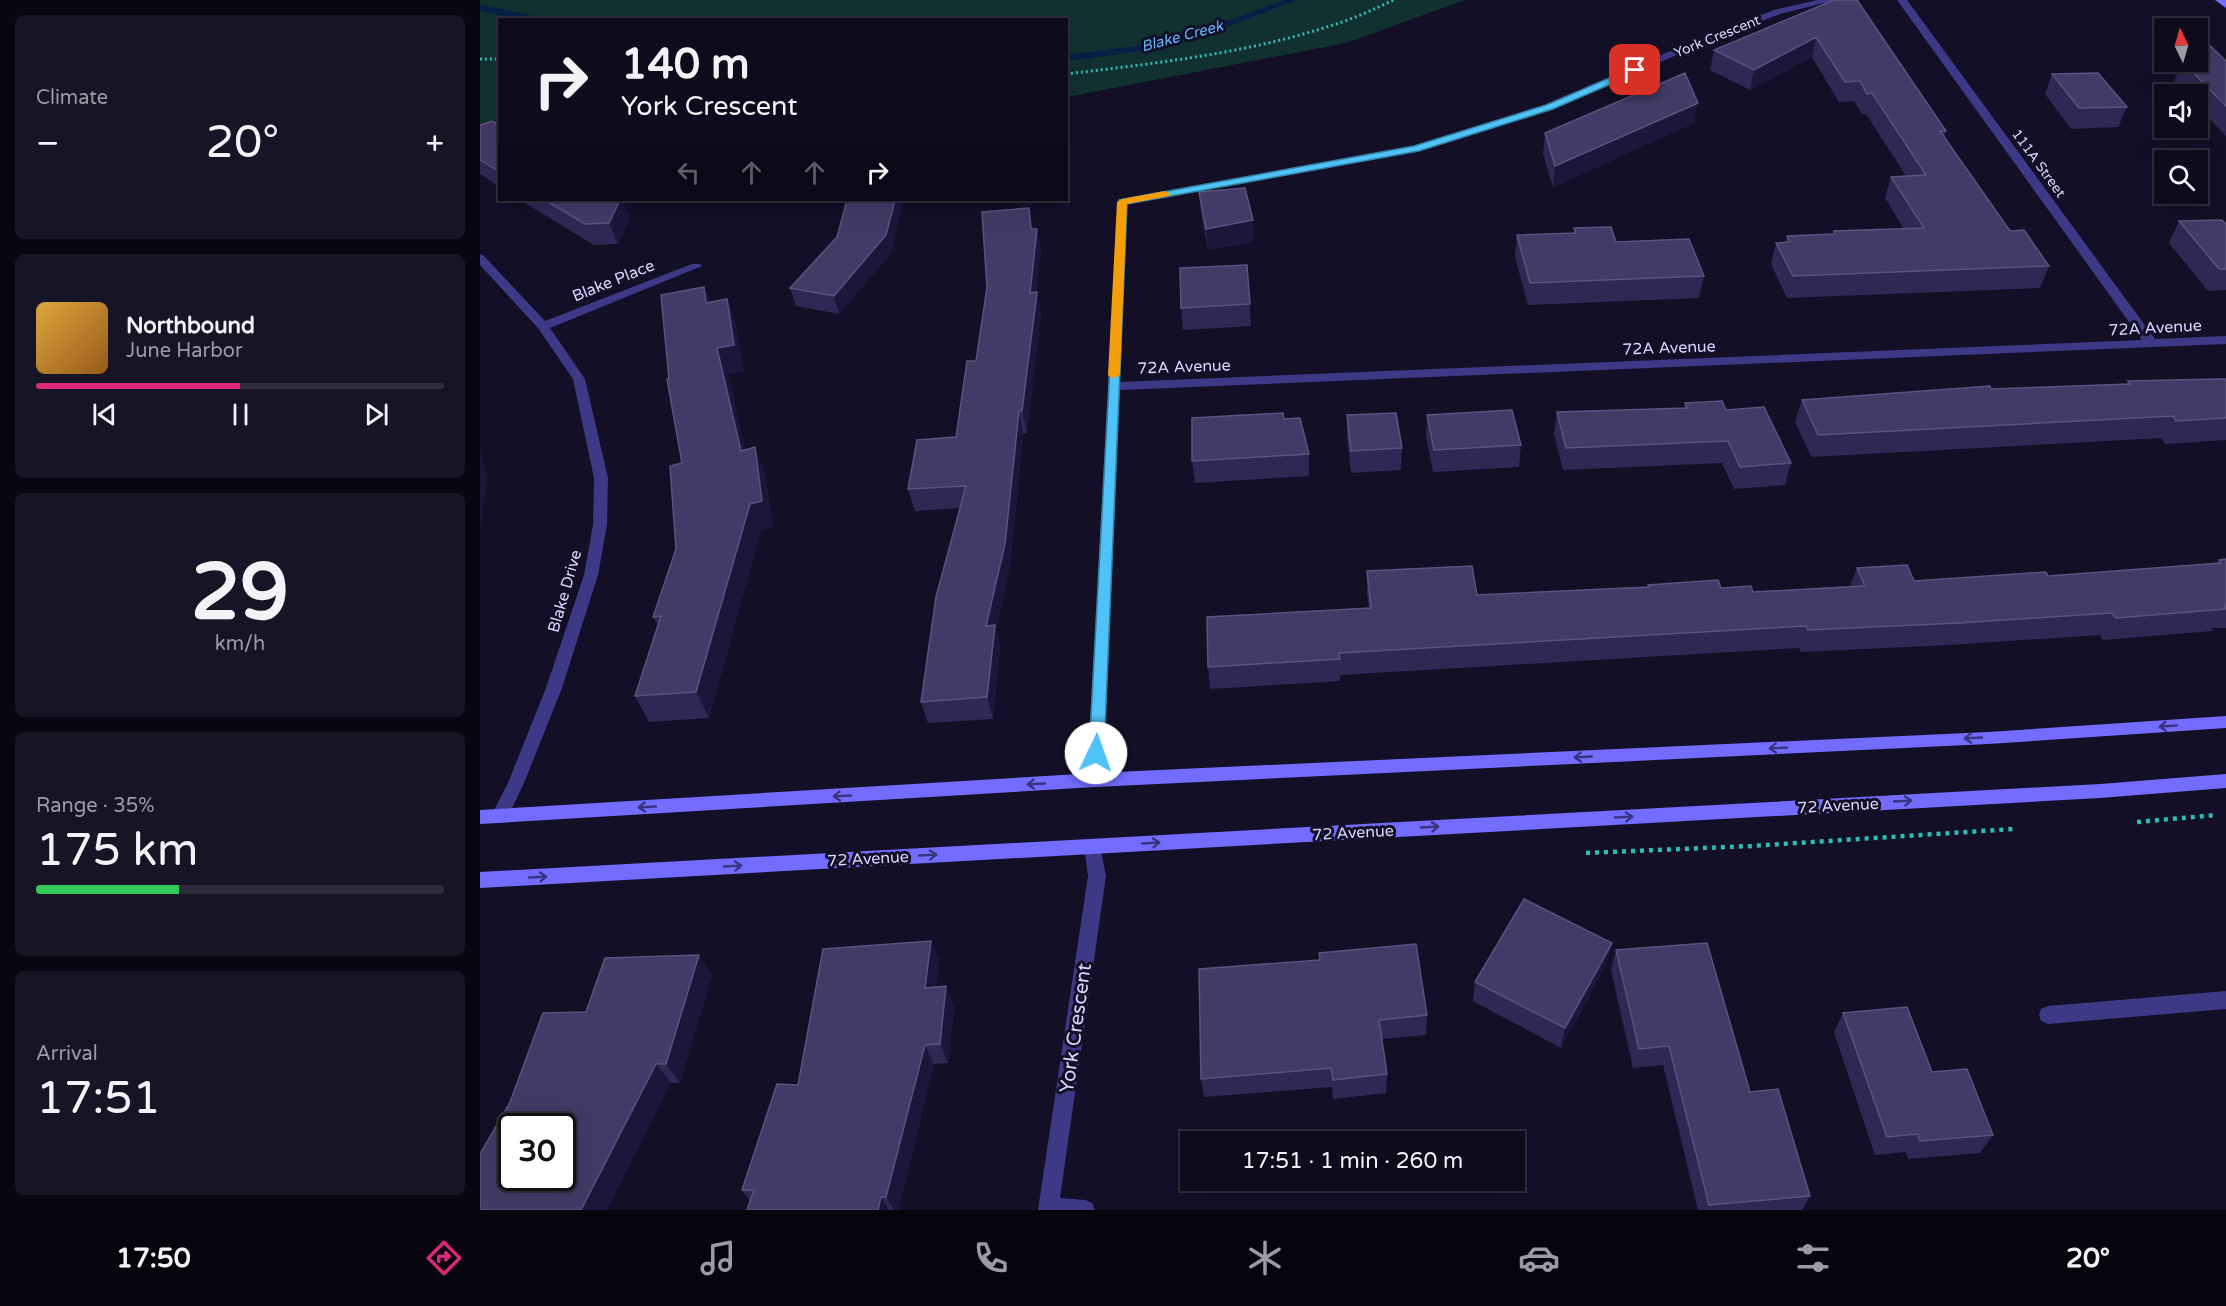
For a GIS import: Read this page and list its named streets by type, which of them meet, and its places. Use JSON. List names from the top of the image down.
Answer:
{
  "streets": {
    "main road": ["72 Avenue"],
    "street": [
      "York Crescent",
      "111A Street",
      "Blake Place",
      "72A Avenue",
      "Blake Drive"
    ]
  },
  "crossings": [
    ["York Crescent", "72A Avenue"],
    ["York Crescent", "72 Avenue"],
    ["111A Street", "72A Avenue"],
    ["Blake Place", "Blake Drive"]
  ],
  "water": ["Blake Creek"],
  "north": "top",
  "page": {
    "tile": [
      "Climate",
      ["29", "km/h"],
      ["Range · 35%", "175 km"],
      ["Arrival", "17:51"]
    ],
    "turn": ["140 m", "York Crescent"],
    "heat": ["−", "20°", "+"],
    "song": ["Northbound", "June Harbor"],
    "limit": "30",
    "trip": "17:51 · 1 min · 260 m",
    "tabs": ["17:50", "20°"]
  }
}
